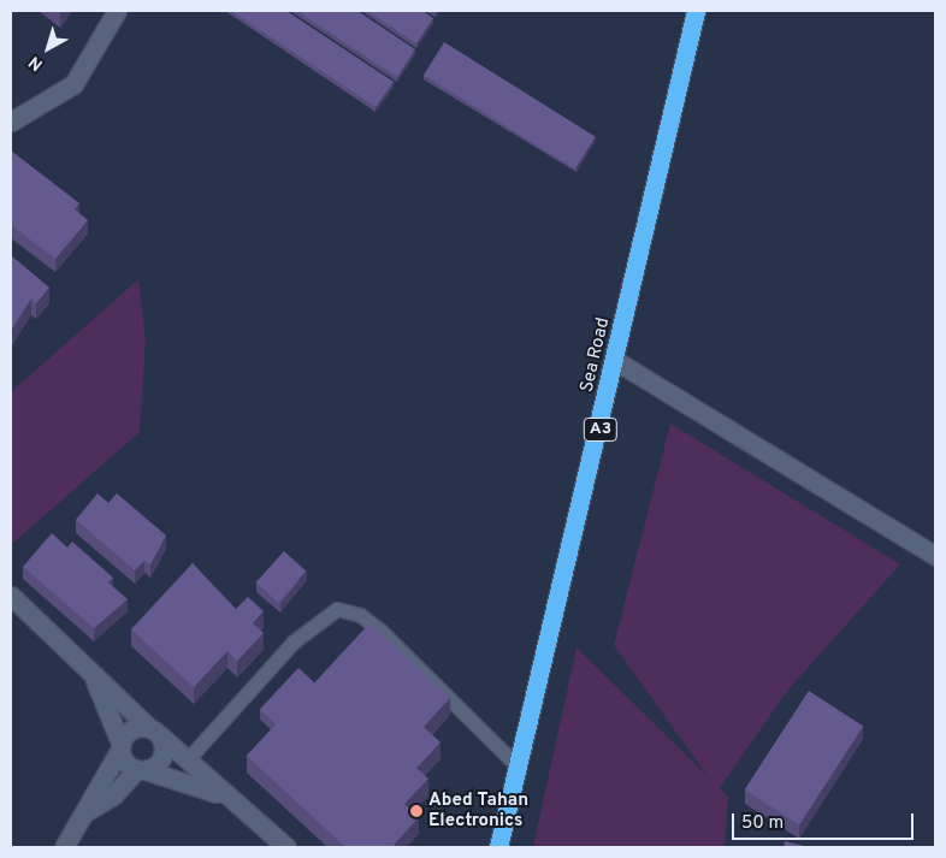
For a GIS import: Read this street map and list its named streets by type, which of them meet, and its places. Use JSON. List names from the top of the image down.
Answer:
{
  "streets": {
    "highway": ["Sea Road", "A3"]
  },
  "places": ["Abed Tahan Electronics"],
  "scale_bar": "50 m",
  "north": "bottom left"
}
